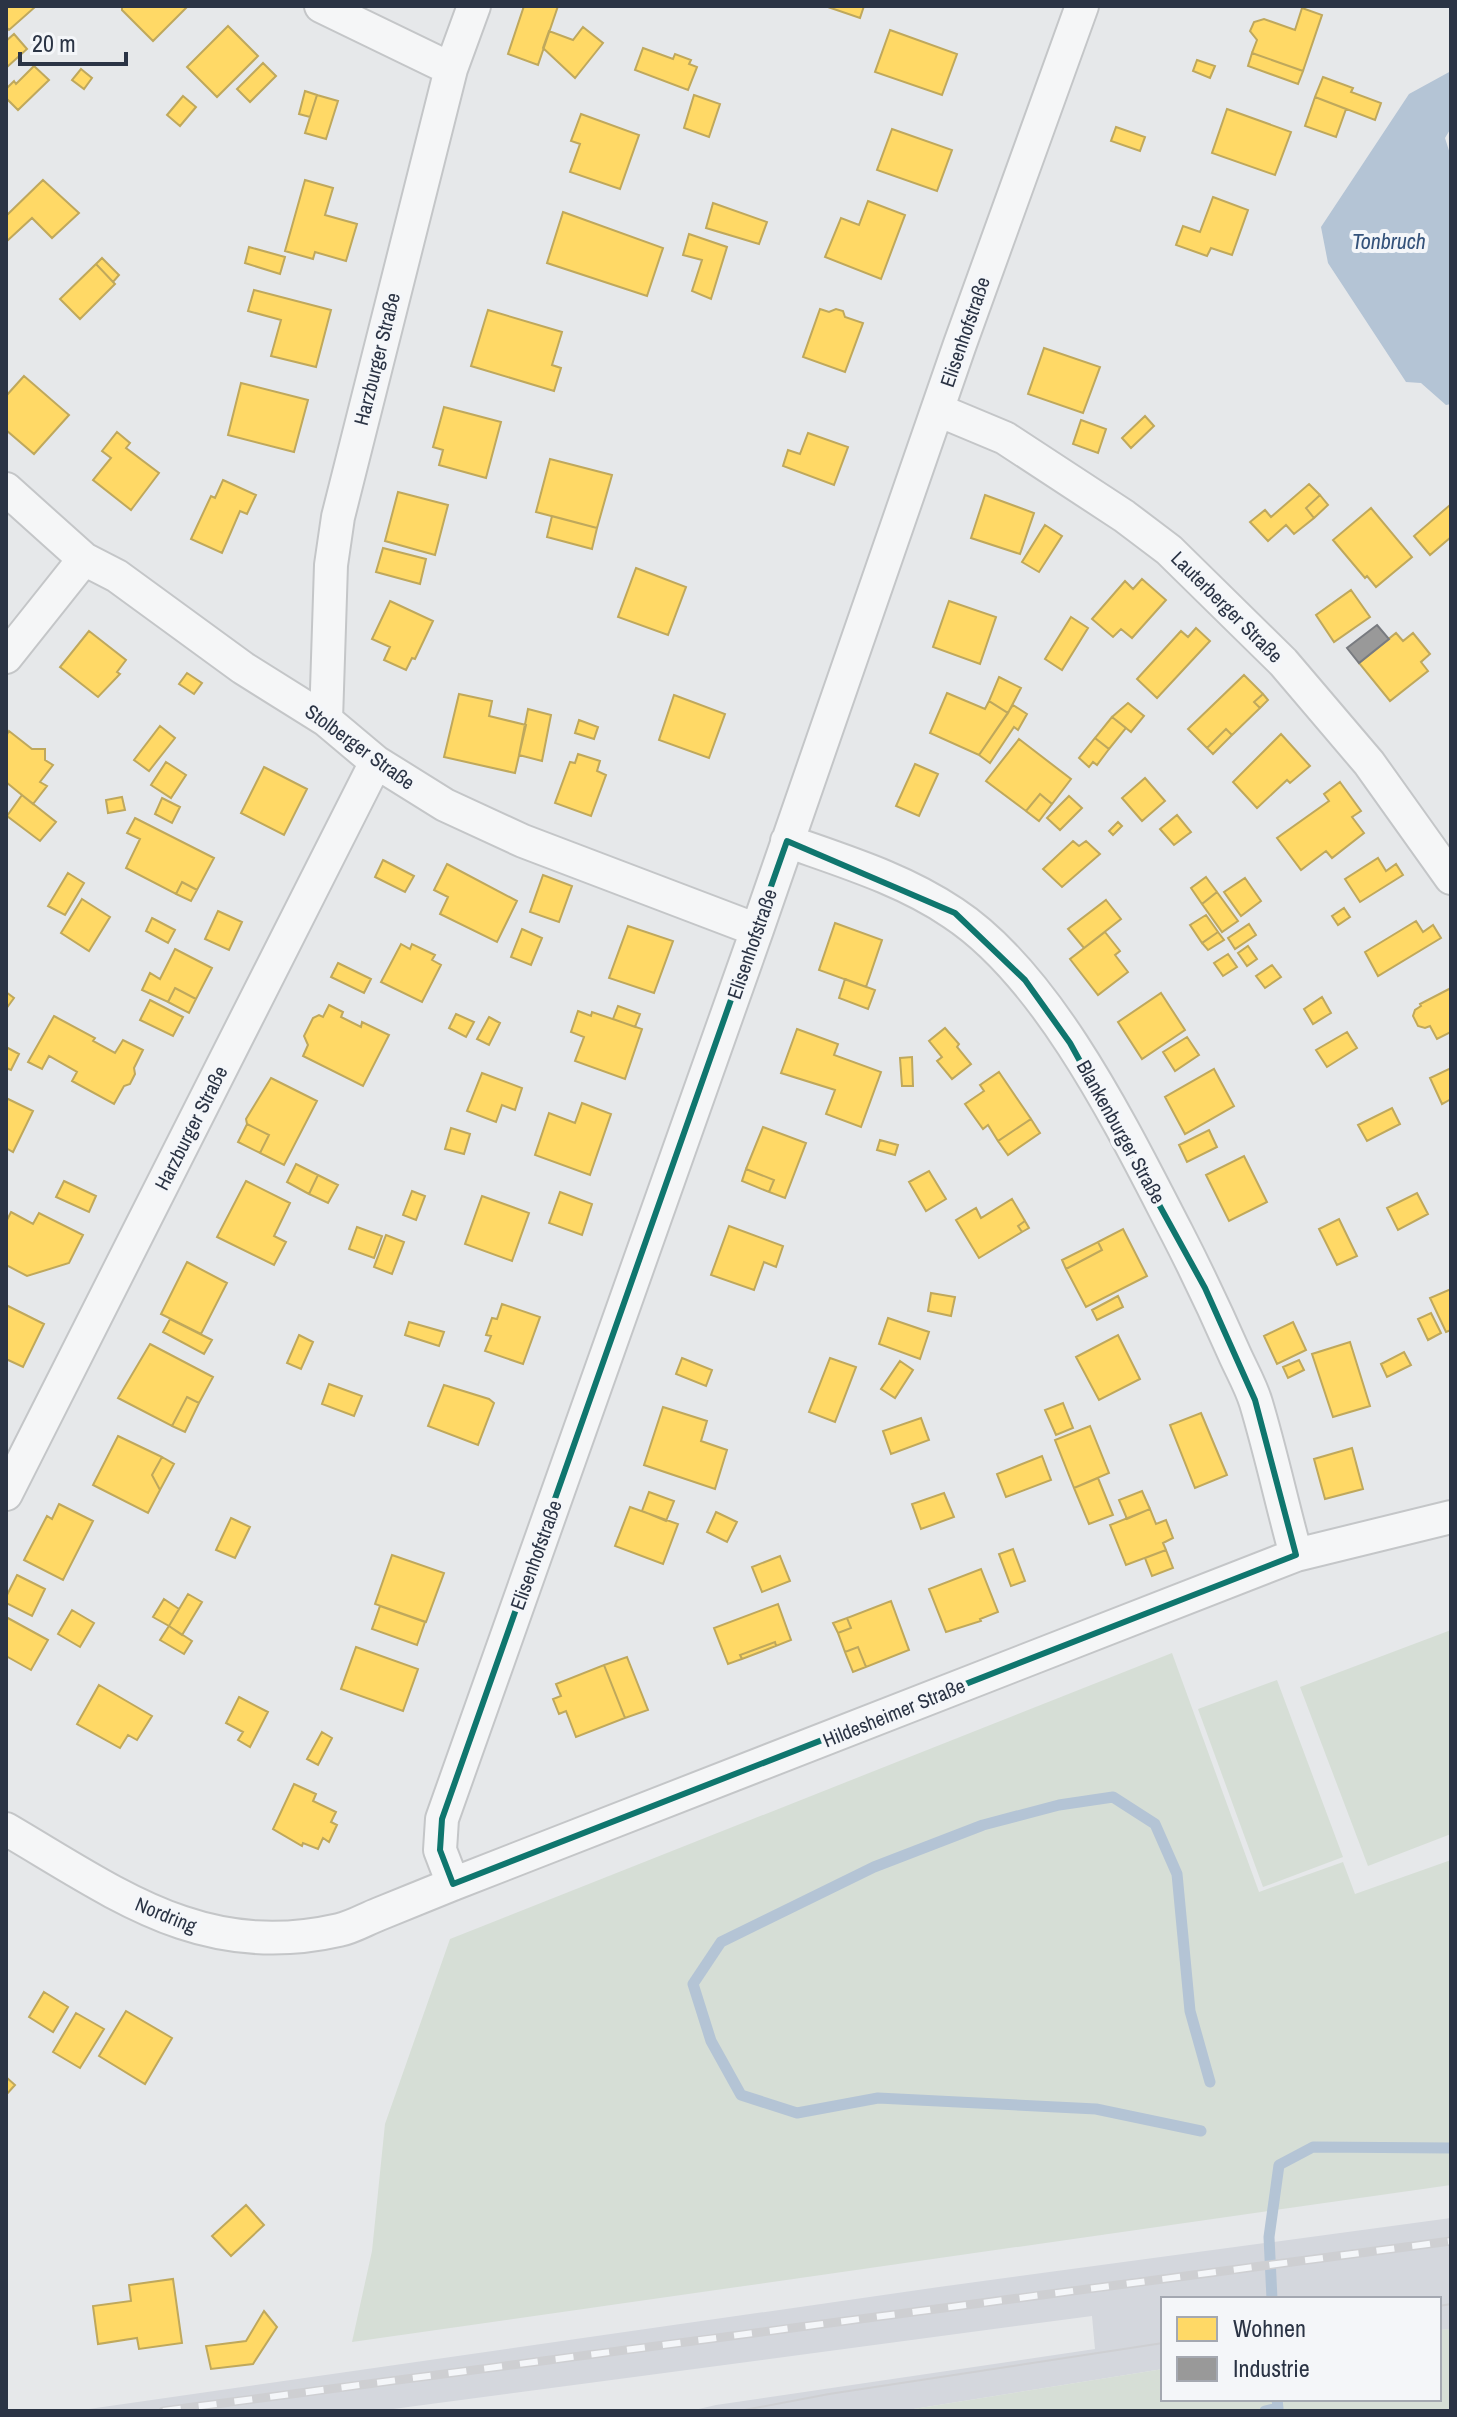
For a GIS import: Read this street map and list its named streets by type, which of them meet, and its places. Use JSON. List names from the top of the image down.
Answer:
{
  "streets": {
    "street": [
      "Elisenhofstraße",
      "Harzburger Straße",
      "Lauterberger Straße",
      "Stolberger Straße",
      "Blankenburger Straße",
      "Hildesheimer Straße",
      "Nordring"
    ]
  },
  "crossings": [
    ["Elisenhofstraße", "Lauterberger Straße"],
    ["Elisenhofstraße", "Stolberger Straße"],
    ["Elisenhofstraße", "Blankenburger Straße"],
    ["Elisenhofstraße", "Hildesheimer Straße"],
    ["Harzburger Straße", "Stolberger Straße"],
    ["Blankenburger Straße", "Hildesheimer Straße"],
    ["Hildesheimer Straße", "Nordring"]
  ],
  "water": ["Tonbruch"],
  "legend": ["Wohnen", "Industrie"],
  "scale_bar": "20 m"
}
